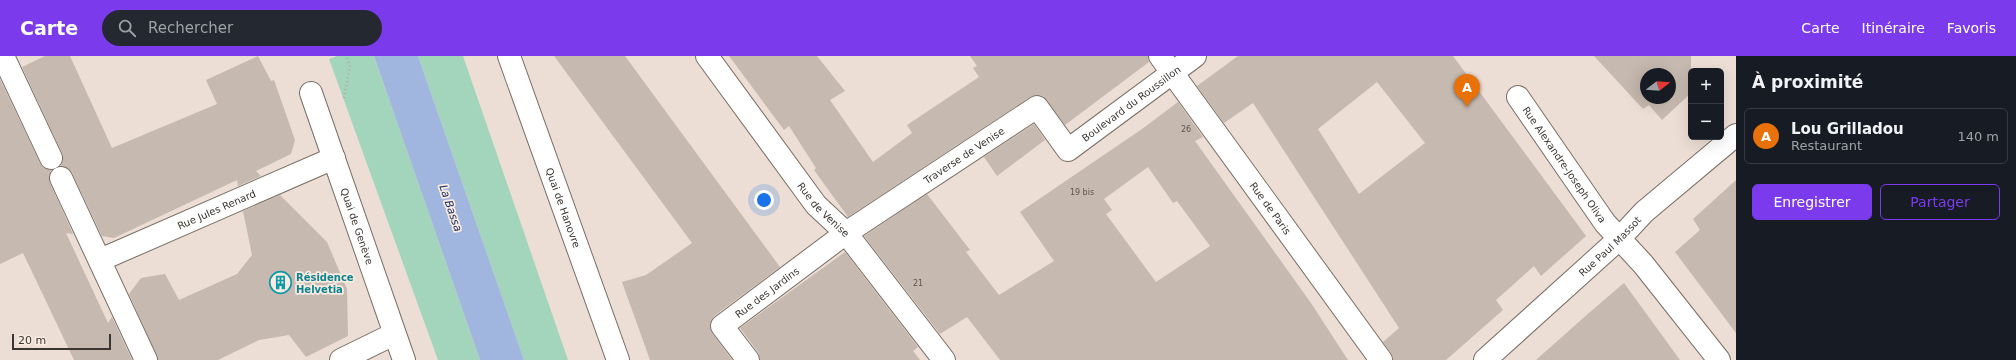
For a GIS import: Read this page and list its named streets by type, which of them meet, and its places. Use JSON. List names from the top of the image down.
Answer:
{
  "streets": {
    "street": [
      "Boulevard du Roussillon",
      "Traverse de Venise",
      "Rue Alexandre-Joseph Oliva",
      "Quai de Hanovre",
      "Rue de Paris",
      "Rue Jules Renard",
      "Rue de Venise",
      "Quai de Genève",
      "Rue Paul Massot",
      "Rue des Jardins"
    ]
  },
  "crossings": [
    ["Boulevard du Roussillon", "Traverse de Venise"],
    ["Boulevard du Roussillon", "Rue de Paris"],
    ["Traverse de Venise", "Rue de Venise"],
    ["Traverse de Venise", "Rue des Jardins"],
    ["Rue Alexandre-Joseph Oliva", "Rue Paul Massot"],
    ["Rue Jules Renard", "Quai de Genève"],
    ["Rue de Venise", "Rue des Jardins"]
  ],
  "water": ["La Bassa"],
  "places": {
    "building": ["Résidence Helvetia"]
  },
  "house_numbers": ["26", "19 bis", "21"],
  "scale_bar": "20 m",
  "north": "right",
  "page": {
    "header": "Carte",
    "search": "Rechercher",
    "nav": ["Carte", "Itinéraire", "Favoris"],
    "heading": "À proximité",
    "map_buttons": ["+", "−"],
    "pins": "A",
    "list": [
      {
        "mark": "A",
        "name": "Lou Grilladou",
        "note": "Restaurant",
        "value": "140 m"
      }
    ],
    "buttons": ["Enregistrer", "Partager"],
    "scale": "20 m"
  }
}
